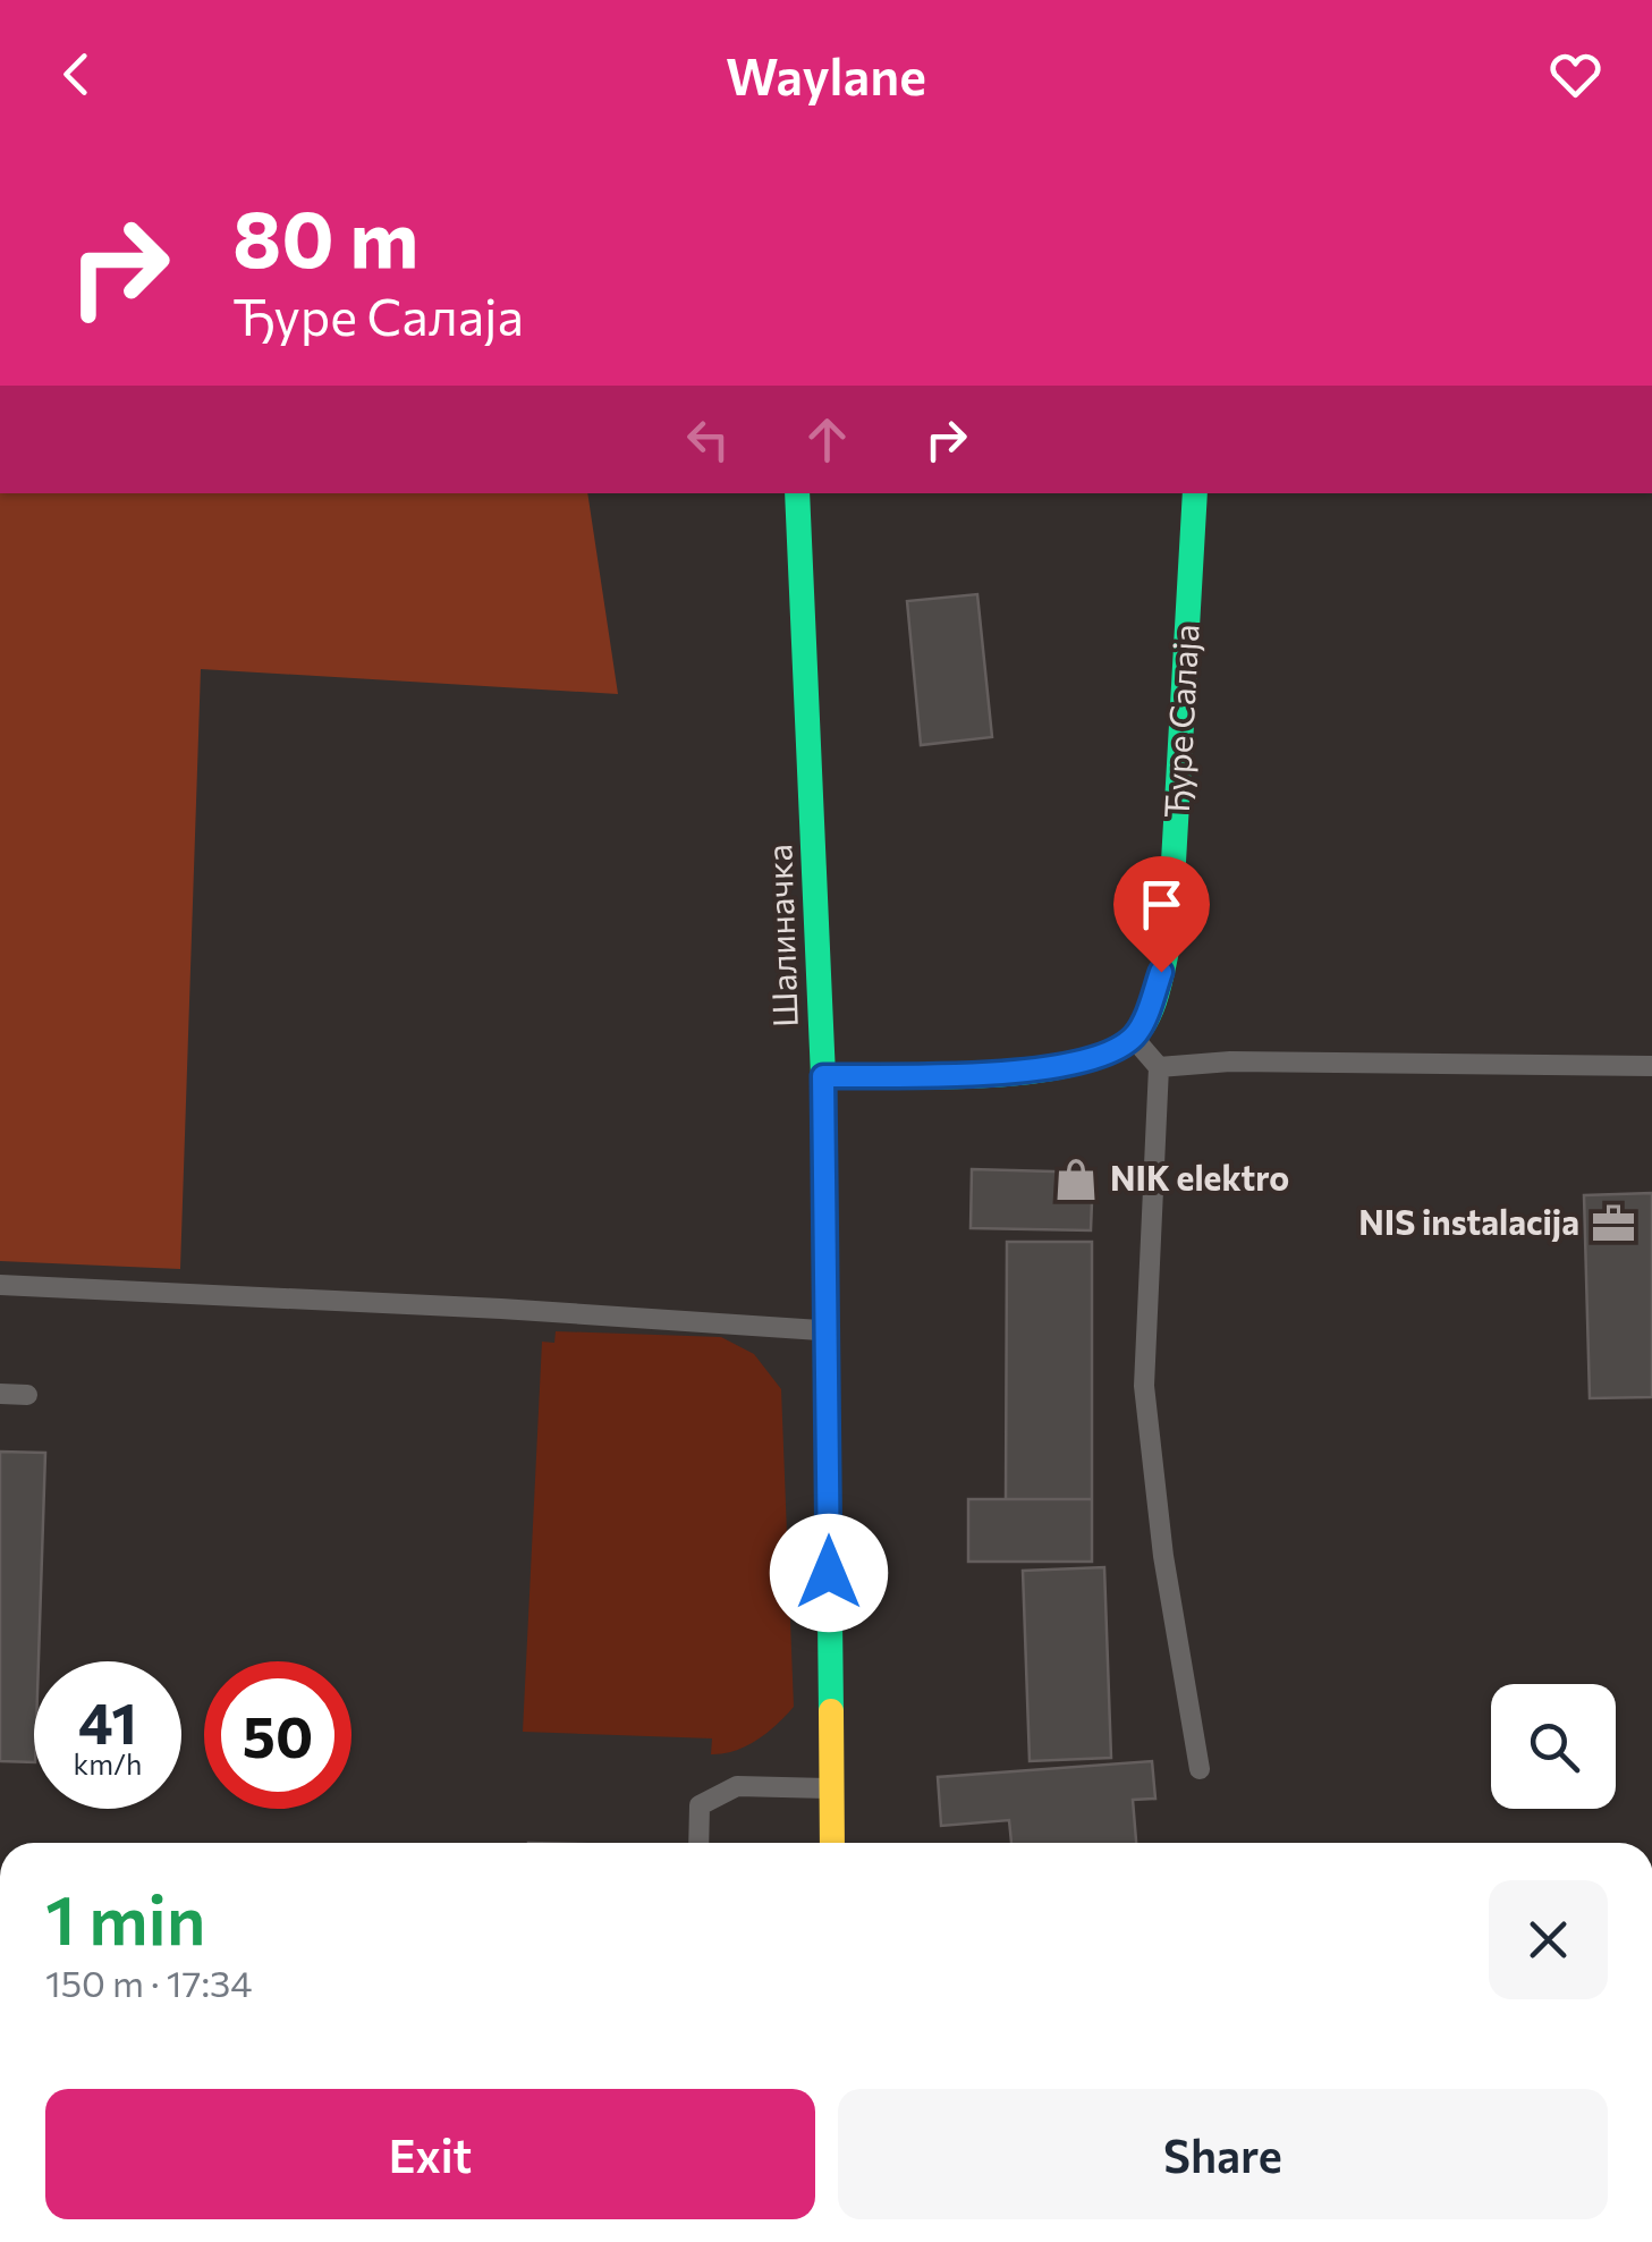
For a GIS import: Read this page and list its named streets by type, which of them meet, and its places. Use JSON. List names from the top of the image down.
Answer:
{
  "streets": {
    "main road": ["Ђуре Салаја", "Шалиначка"]
  },
  "places": {
    "shop": ["NIK elektro"],
    "office": ["NIS instalacija"]
  },
  "page": {
    "header": "Waylane",
    "turn": ["80 m", "Ђуре Салаја"],
    "speed": "41 km/h",
    "limit": "50",
    "heading": ["1 min", "150 m · 17:34"],
    "buttons": ["Exit", "Share"]
  }
}
